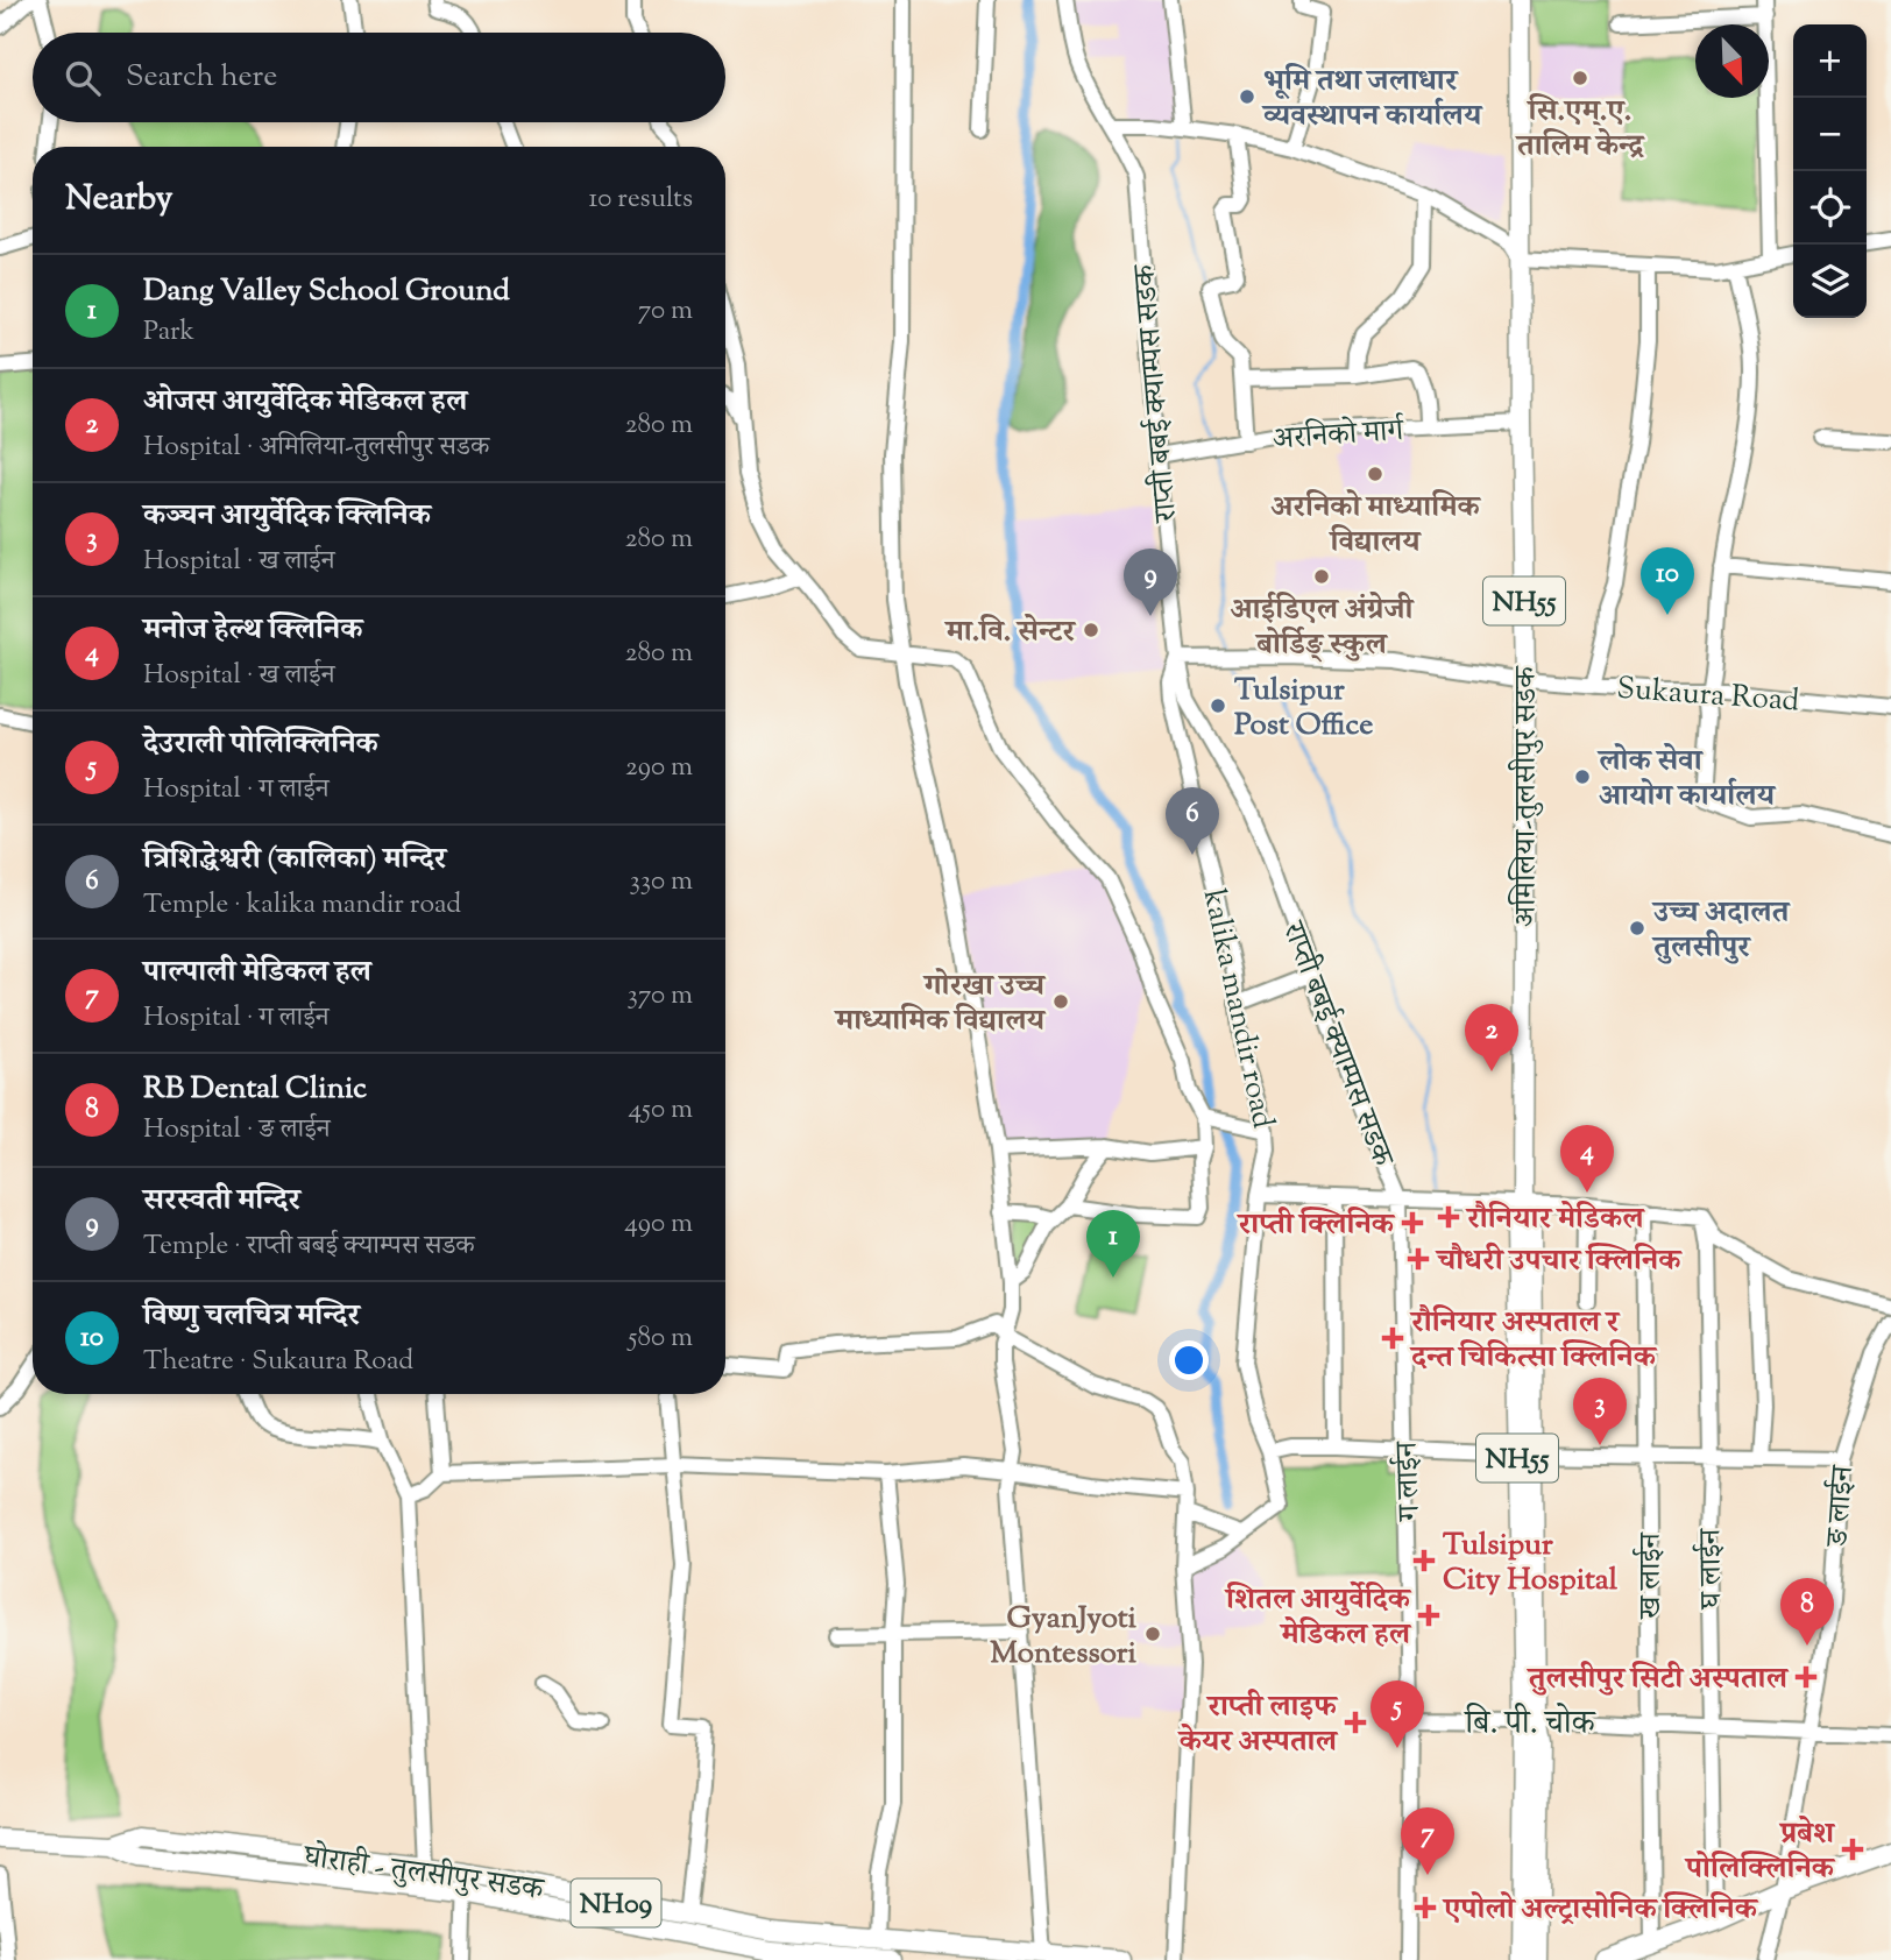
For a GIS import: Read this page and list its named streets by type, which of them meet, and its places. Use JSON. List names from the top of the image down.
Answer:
{
  "streets": {
    "main road": [
      "NH55",
      "अमिलिया-तुलसीपुर सडक",
      "घोराही - तुलसीपुर सडक",
      "NH09"
    ],
    "street": [
      "राप्ती बबई क्याम्पस सडक",
      "अरनिको मार्ग",
      "Sukaura Road",
      "kalika mandir road",
      "ग लाईन",
      "ङ लाईन",
      "घ लाईन",
      "ख लाईन"
    ]
  },
  "crossings": [
    ["राप्ती बबई क्याम्पस सडक", "अरनिको मार्ग"],
    ["राप्ती बबई क्याम्पस सडक", "Sukaura Road"],
    ["राप्ती बबई क्याम्पस सडक", "kalika mandir road"],
    ["राप्ती बबई क्याम्पस सडक", "ग लाईन"],
    ["अरनिको मार्ग", "अमिलिया-तुलसीपुर सडक"],
    ["NH55", "अमिलिया-तुलसीपुर सडक"],
    ["Sukaura Road", "अमिलिया-तुलसीपुर सडक"],
    ["Sukaura Road", "kalika mandir road"]
  ],
  "districts": ["बि. पी. चोक"],
  "places": {
    "other": [
      "सि.एम्.ए. तालिम केन्द्र",
      "भूमि तथा जलाधार व्यवस्थापन कार्यालय",
      "अरनिको माध्यामिक विद्यालय",
      "आईडिएल अंग्रेजी बोर्डिङ् स्कुल",
      "मा.वि. सेन्टर",
      "Tulsipur Post Office",
      "लोक सेवा आयोग कार्यालय",
      "उच्च अदालत तुलसीपुर",
      "गोरखा उच्च माध्यामिक विद्यालय",
      "GyanJyoti Montessori"
    ],
    "health": [
      "रौनियार मेडिकल",
      "राप्ती क्लिनिक",
      "चौधरी उपचार क्लिनिक",
      "रौनियार अस्पताल र दन्त चिकित्सा क्लिनिक",
      "Tulsipur City Hospital",
      "शितल आयुर्वेदिक मेडिकल हल",
      "तुलसीपुर सिटी अस्पताल",
      "राप्ती लाइफ केयर अस्पताल",
      "प्रबेश पोलिक्लिनिक",
      "एपोलो अल्ट्रासोनिक क्लिनिक"
    ]
  },
  "north": "bottom right",
  "page": {
    "map_buttons": ["+", "−"],
    "search": "Search here",
    "heading": ["Nearby", "10 results"],
    "list": [
      {
        "mark": "1",
        "name": "Dang Valley School Ground",
        "note": "Park",
        "value": "70 m"
      },
      {
        "mark": "2",
        "name": "ओजस आयुर्वेदिक मेडिकल हल",
        "note": "Hospital · अमिलिया-तुलसीपुर सडक",
        "value": "280 m"
      },
      {
        "mark": "3",
        "name": "कञ्चन आयुर्वेदिक क्लिनिक",
        "note": "Hospital · ख लाईन",
        "value": "280 m"
      },
      {
        "mark": "4",
        "name": "मनोज हेल्थ क्लिनिक",
        "note": "Hospital · ख लाईन",
        "value": "280 m"
      },
      {
        "mark": "5",
        "name": "देउराली पोलिक्लिनिक",
        "note": "Hospital · ग लाईन",
        "value": "290 m"
      },
      {
        "mark": "6",
        "name": "त्रिशिद्धेश्वरी (कालिका) मन्दिर",
        "note": "Temple · kalika mandir road",
        "value": "330 m"
      },
      {
        "mark": "7",
        "name": "पाल्पाली मेडिकल हल",
        "note": "Hospital · ग लाईन",
        "value": "370 m"
      },
      {
        "mark": "8",
        "name": "RB Dental Clinic",
        "note": "Hospital · ङ लाईन",
        "value": "450 m"
      },
      {
        "mark": "9",
        "name": "सरस्वती मन्दिर",
        "note": "Temple · राप्ती बबई क्याम्पस सडक",
        "value": "490 m"
      },
      {
        "mark": "10",
        "name": "विष्णु चलचित्र मन्दिर",
        "note": "Theatre · Sukaura Road",
        "value": "580 m"
      }
    ],
    "pins": [
      "10",
      "9",
      "6",
      "2",
      "4",
      "1",
      "3",
      "8",
      "5",
      "7"
    ]
  }
}
